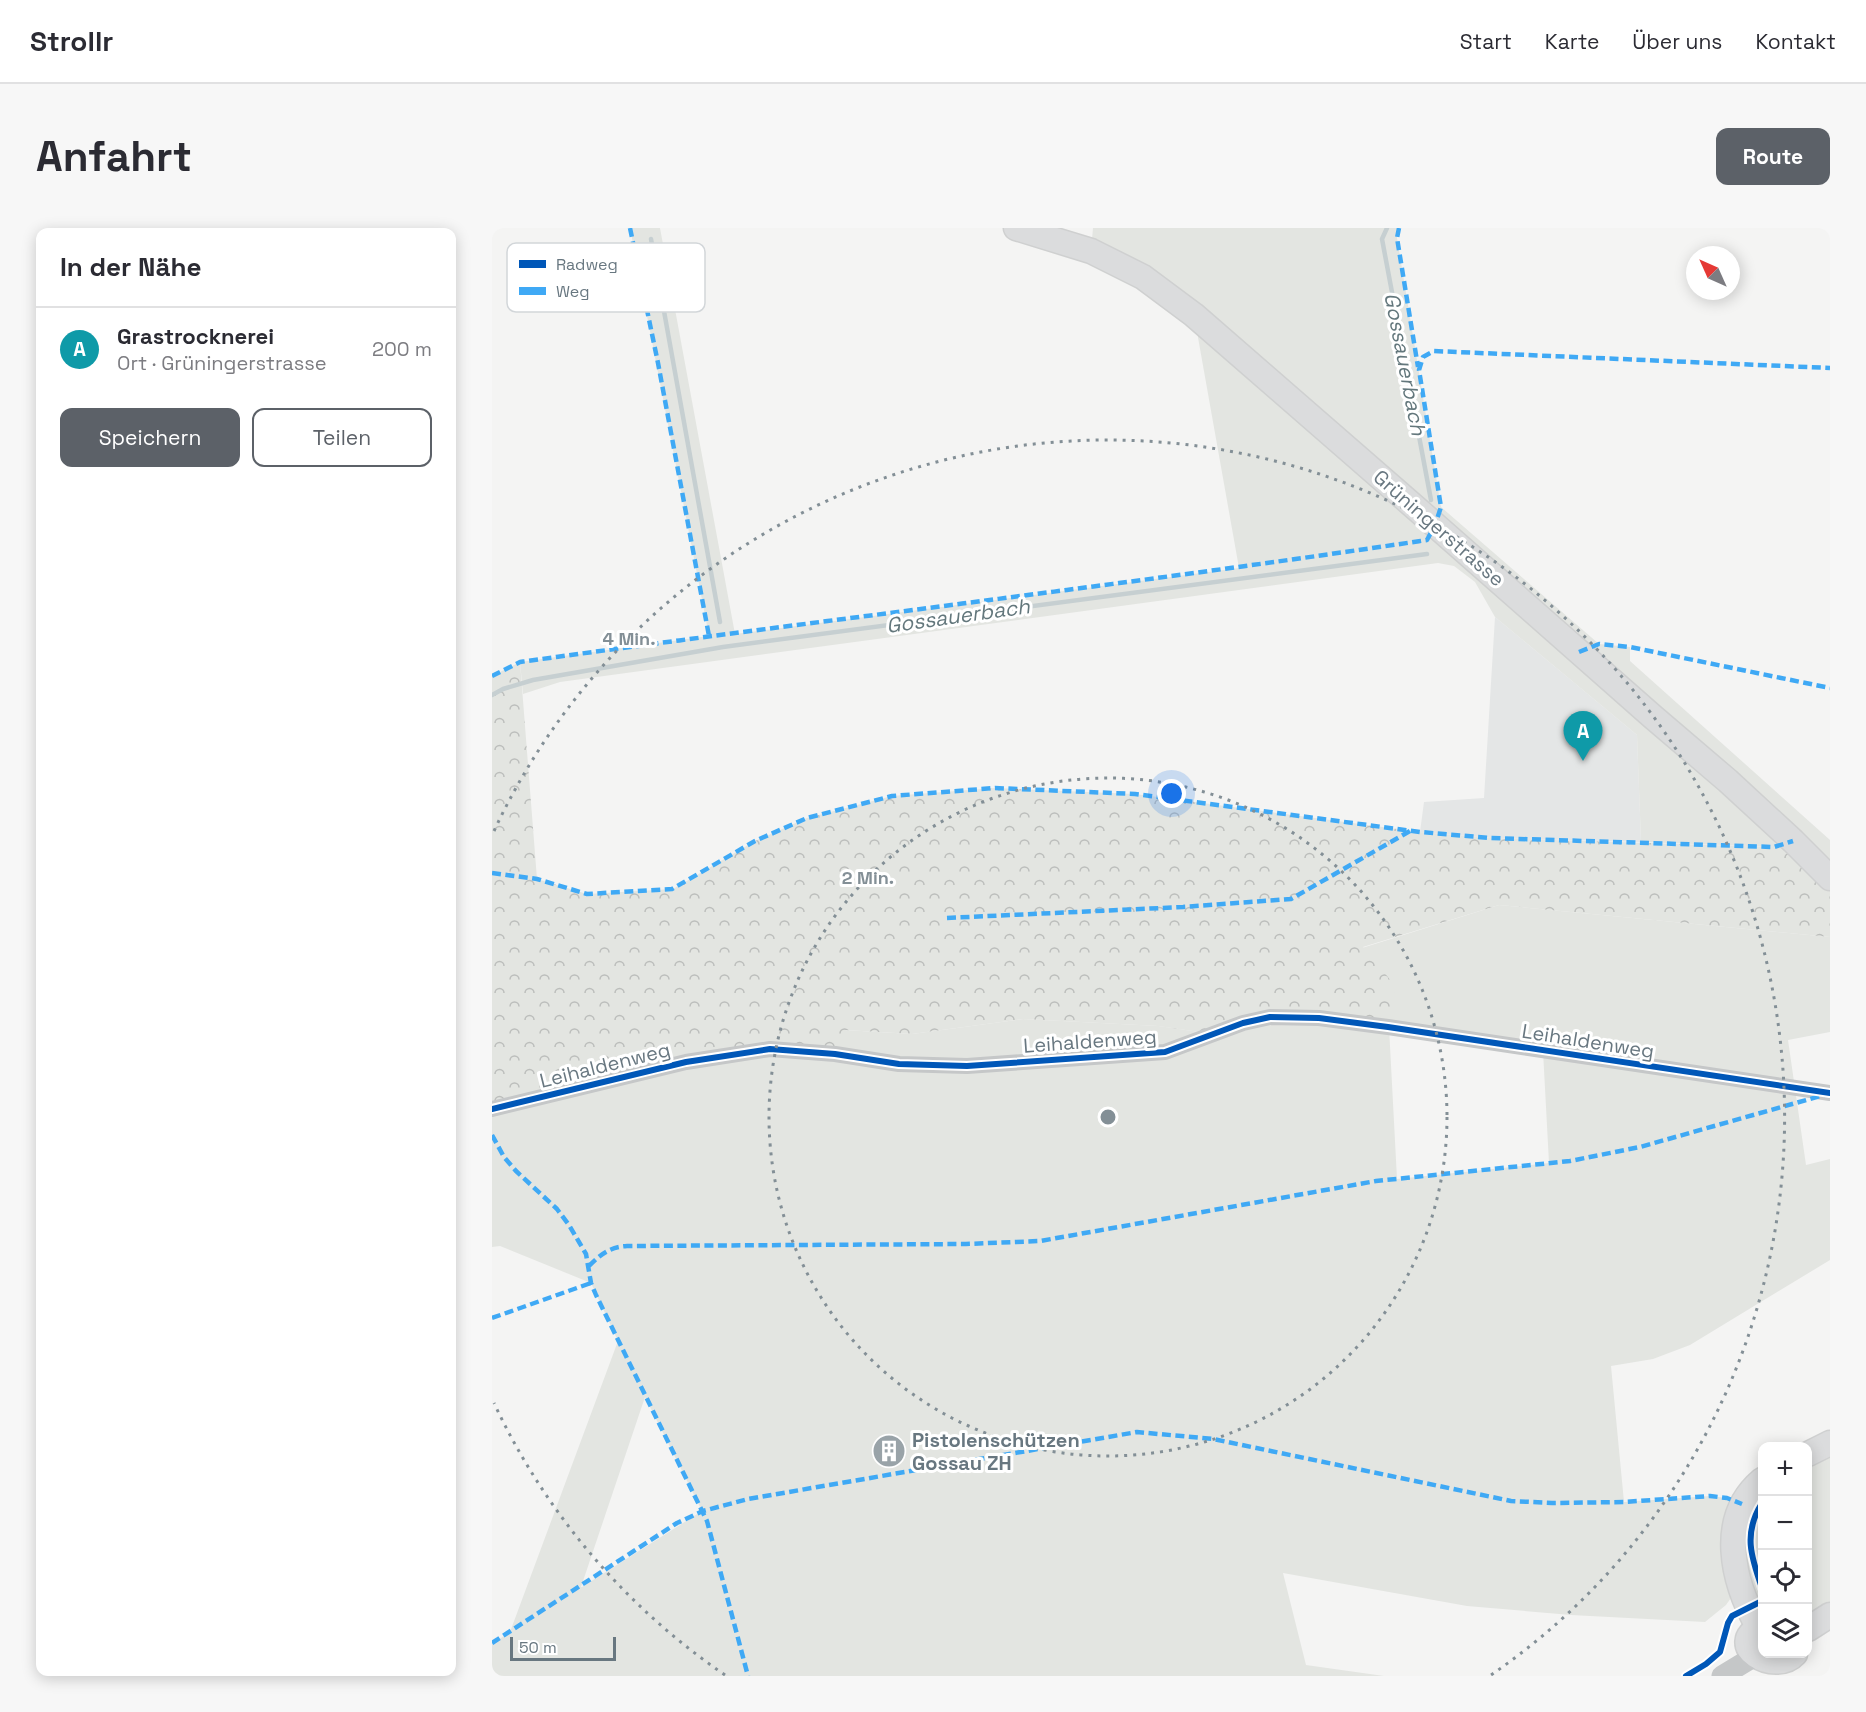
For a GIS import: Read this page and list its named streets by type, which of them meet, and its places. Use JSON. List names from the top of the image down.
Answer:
{
  "streets": {
    "main road": ["Grüningerstrasse"],
    "street": ["Leihaldenweg"]
  },
  "water": ["Gossauerbach"],
  "places": {
    "building": ["Pistolenschützen Gossau ZH"]
  },
  "legend": ["Radweg", "Weg"],
  "scale_bar": "50 m",
  "north": "top left",
  "page": {
    "header": "Strollr",
    "nav": [
      "Start",
      "Karte",
      "Über uns",
      "Kontakt"
    ],
    "buttons": [
      "Route",
      ["Speichern", "Teilen"]
    ],
    "title": "Anfahrt",
    "heading": "In der Nähe",
    "list": [
      {
        "mark": "A",
        "name": "Grastrocknerei",
        "note": "Ort · Grüningerstrasse",
        "value": "200 m"
      }
    ],
    "pins": "A",
    "map_buttons": ["+", "−"],
    "scale": "50 m"
  },
  "rings": ["4 Min.", "2 Min."]
}
